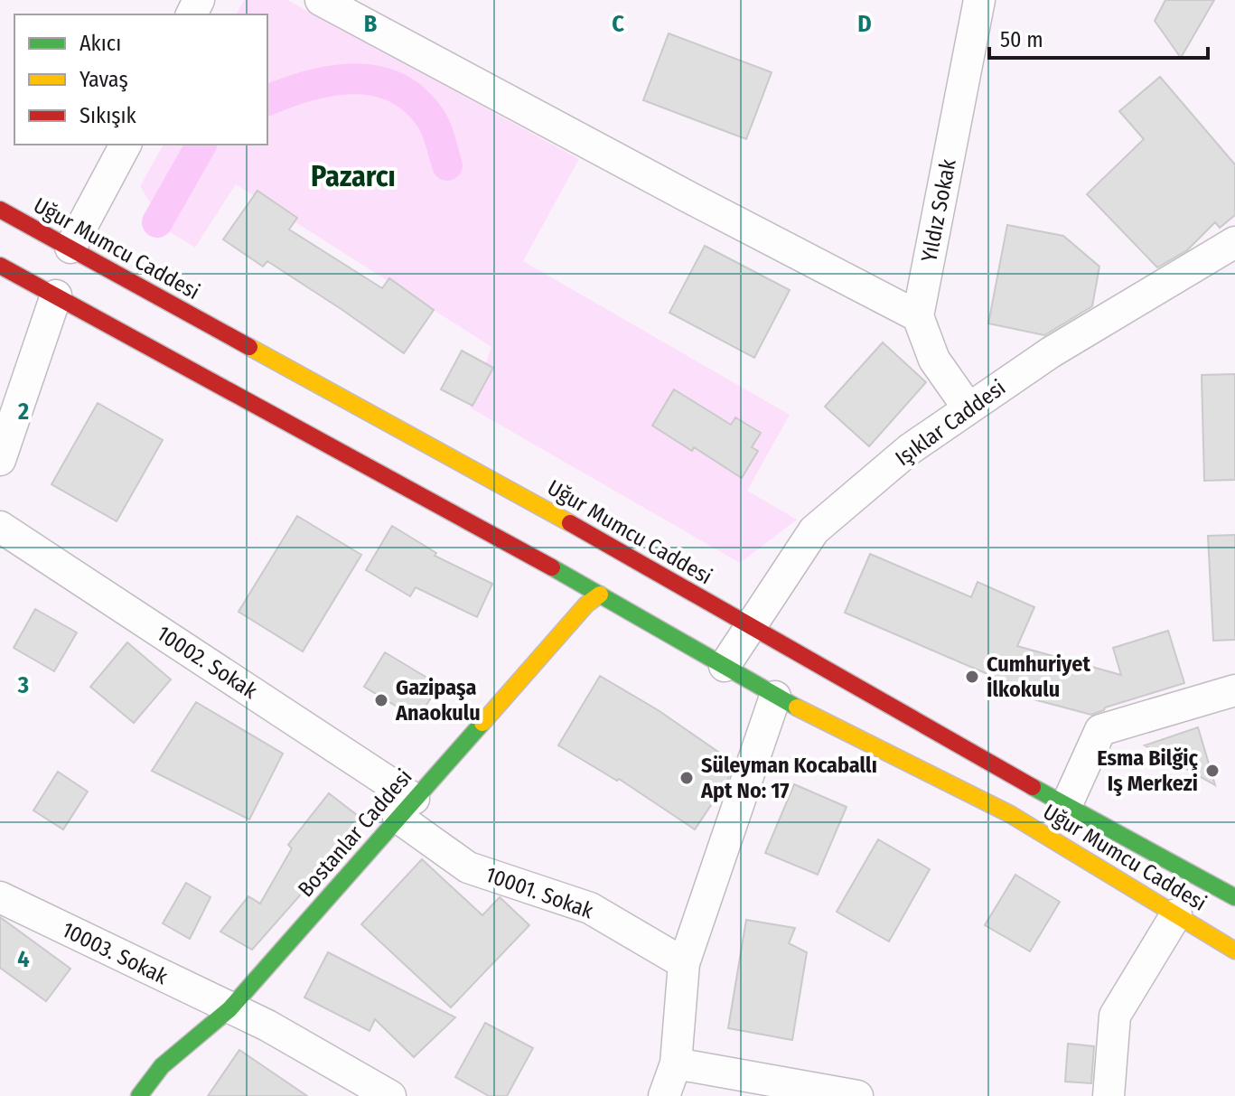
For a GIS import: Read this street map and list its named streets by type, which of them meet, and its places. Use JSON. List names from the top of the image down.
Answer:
{
  "streets": {
    "main road": ["Uğur Mumcu Caddesi", "Bostanlar Caddesi"],
    "street": [
      "Yıldız Sokak",
      "Işıklar Caddesi",
      "10002. Sokak",
      "10001. Sokak",
      "10003. Sokak"
    ]
  },
  "crossings": [
    ["Uğur Mumcu Caddesi", "Işıklar Caddesi"],
    ["Uğur Mumcu Caddesi", "Bostanlar Caddesi"],
    ["10002. Sokak", "Bostanlar Caddesi"],
    ["10002. Sokak", "10001. Sokak"],
    ["Bostanlar Caddesi", "10001. Sokak"],
    ["Bostanlar Caddesi", "10003. Sokak"]
  ],
  "districts": ["Pazarcı"],
  "places": [
    "Cumhuriyet İlkokulu",
    "Gazipaşa Anaokulu",
    "Esma Bilğiç Iş Merkezi",
    "Süleyman Kocaballı Apt No: 17"
  ],
  "legend": ["Akıcı", "Yavaş", "Sıkışık"],
  "scale_bar": "50 m",
  "grid": {
    "columns": ["B", "C", "D"],
    "rows": ["2", "3", "4"]
  }
}
